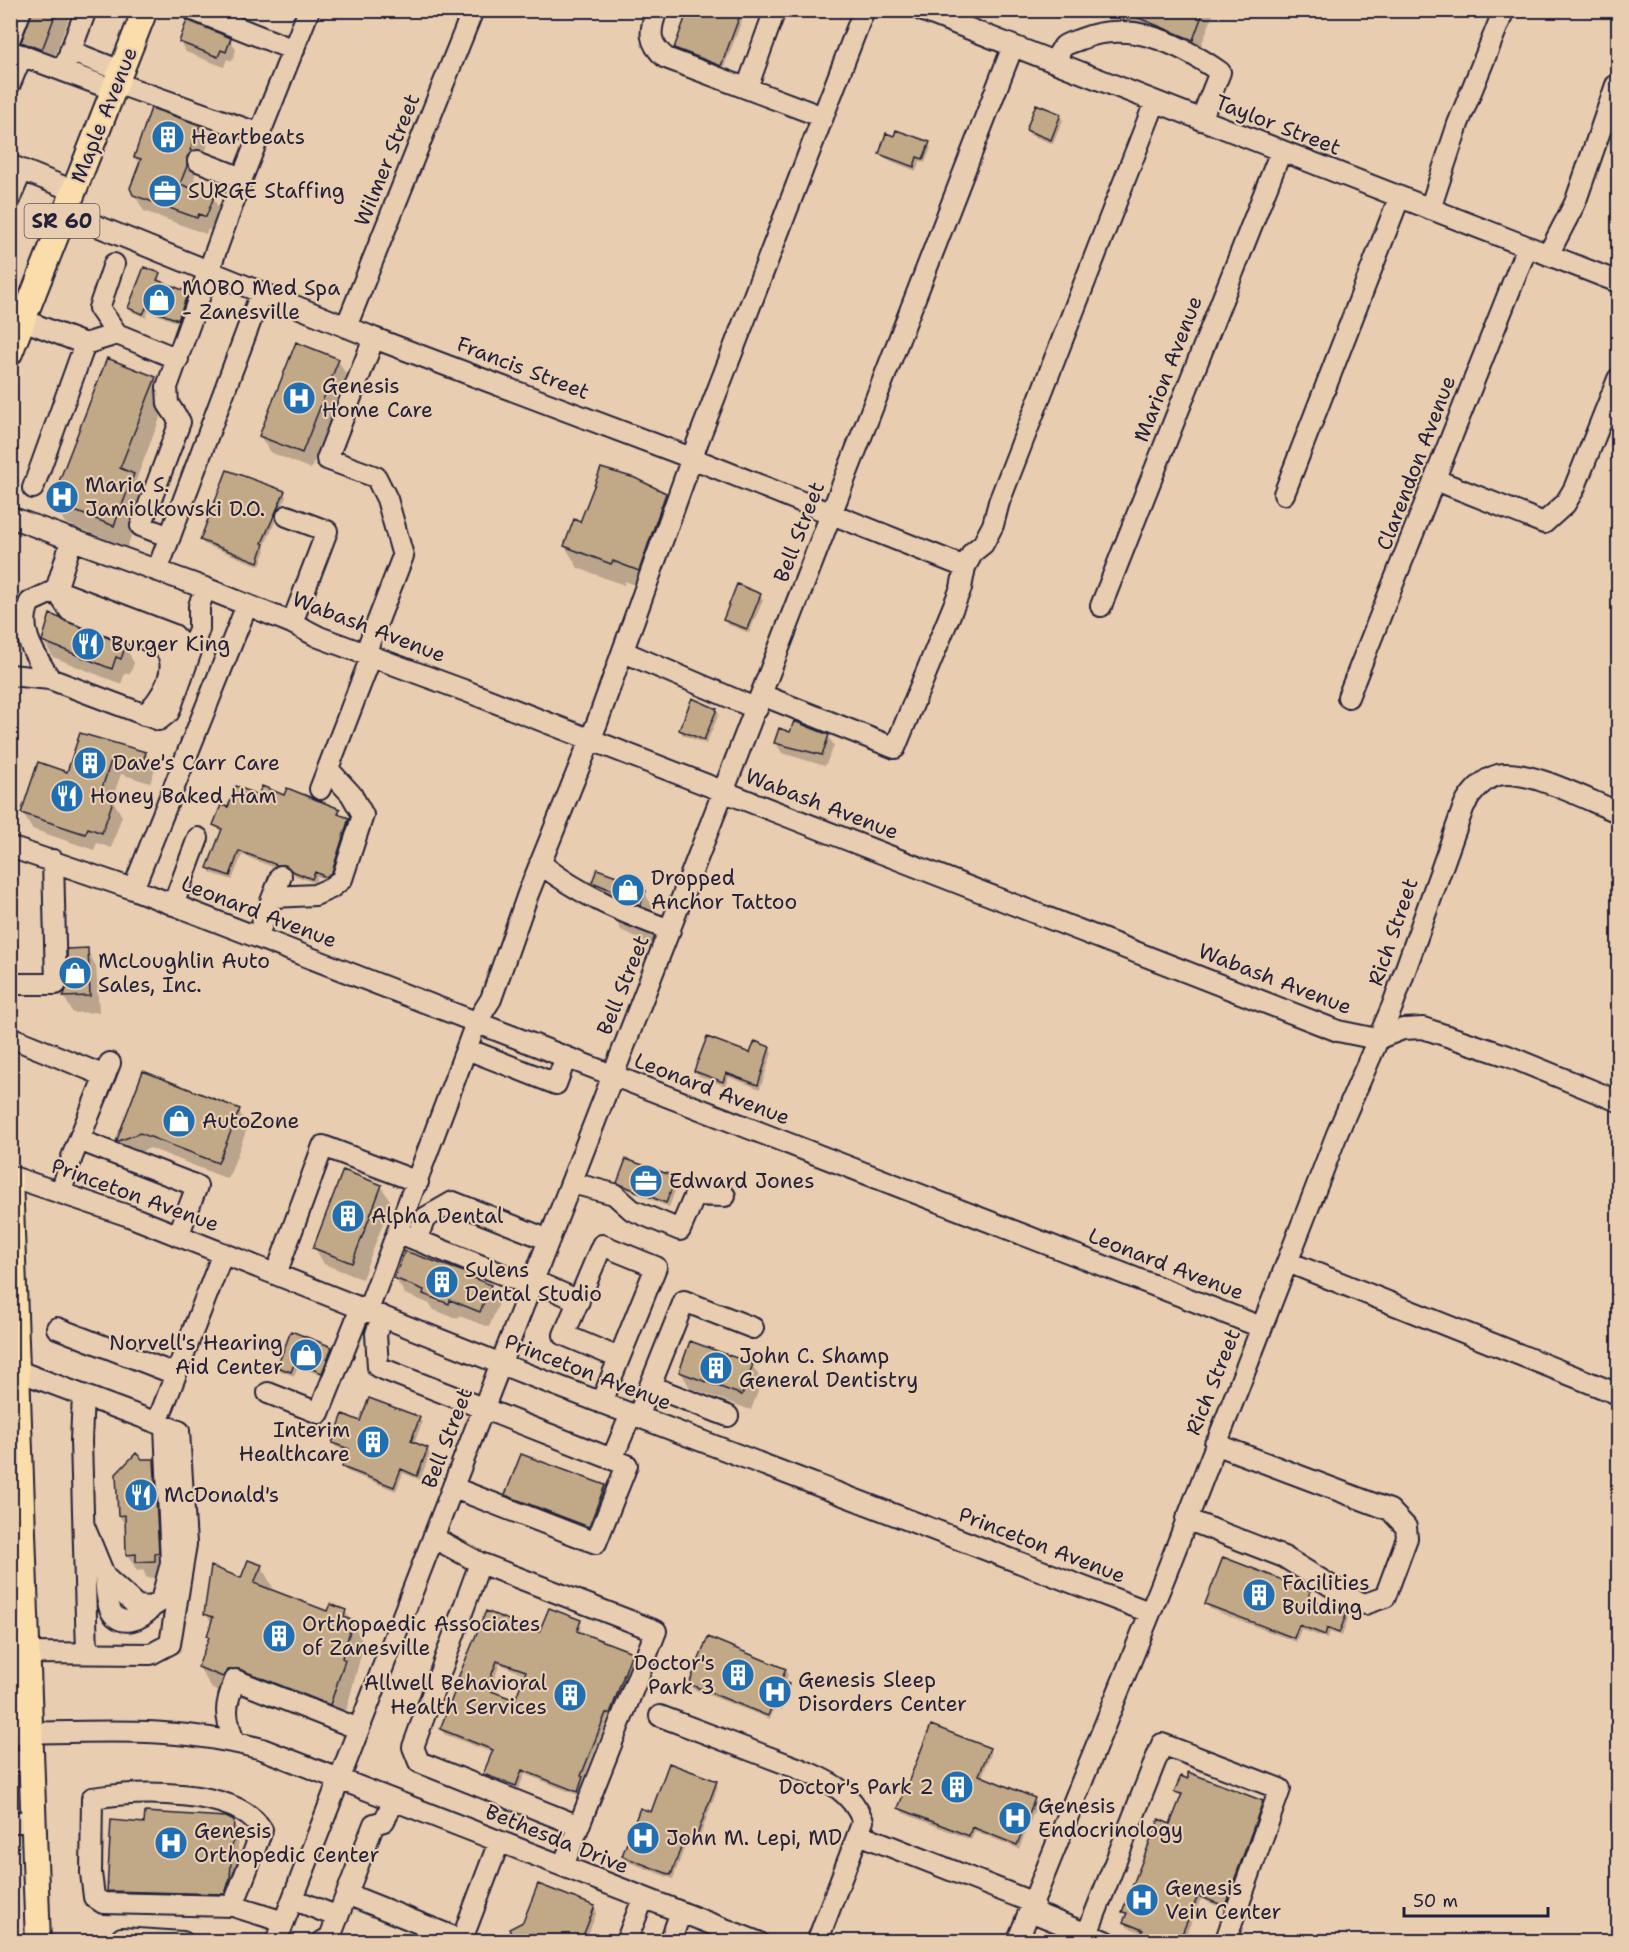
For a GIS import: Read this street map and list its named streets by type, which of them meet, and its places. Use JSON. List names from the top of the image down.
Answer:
{
  "streets": {
    "main road": ["Maple Avenue", "SR 60"],
    "street": [
      "Taylor Street",
      "Wilmer Street",
      "Francis Street",
      "Marion Avenue",
      "Clarendon Avenue",
      "Bell Street",
      "Wabash Avenue",
      "Leonard Avenue",
      "Rich Street",
      "Princeton Avenue",
      "Bethesda Drive"
    ]
  },
  "crossings": [
    ["Maple Avenue", "Francis Street"],
    ["Taylor Street", "Marion Avenue"],
    ["Taylor Street", "Clarendon Avenue"],
    ["Taylor Street", "Bell Street"],
    ["Wilmer Street", "Francis Street"],
    ["Francis Street", "Bell Street"],
    ["Bell Street", "Wabash Avenue"],
    ["Bell Street", "Leonard Avenue"],
    ["Bell Street", "Princeton Avenue"],
    ["Bell Street", "Bethesda Drive"],
    ["Wabash Avenue", "Rich Street"],
    ["Leonard Avenue", "Rich Street"],
    ["Rich Street", "Princeton Avenue"]
  ],
  "places": {
    "building": [
      "Heartbeats",
      "Dave's Carr Care",
      "Alpha Dental",
      "Sulens Dental Studio",
      "John C. Shamp General Dentistry",
      "Interim Healthcare",
      "Facilities Building",
      "Orthopaedic Associates of Zanesville",
      "Doctor's Park 3",
      "Allwell Behavioral Health Services",
      "Doctor's Park 2"
    ],
    "office": ["SURGE Staffing", "Edward Jones"],
    "shop": [
      "MOBO Med Spa - Zanesville",
      "Dropped Anchor Tattoo",
      "McLoughlin Auto Sales, Inc.",
      "AutoZone",
      "Norvell's Hearing Aid Center"
    ],
    "hospital": [
      "Genesis Home Care",
      "Maria S. Jamiolkowski D.O.",
      "Genesis Sleep Disorders Center",
      "Genesis Endocrinology",
      "John M. Lepi, MD",
      "Genesis Orthopedic Center",
      "Genesis Vein Center"
    ],
    "restaurant": ["Burger King", "Honey Baked Ham", "McDonald's"]
  },
  "scale_bar": "50 m"
}
